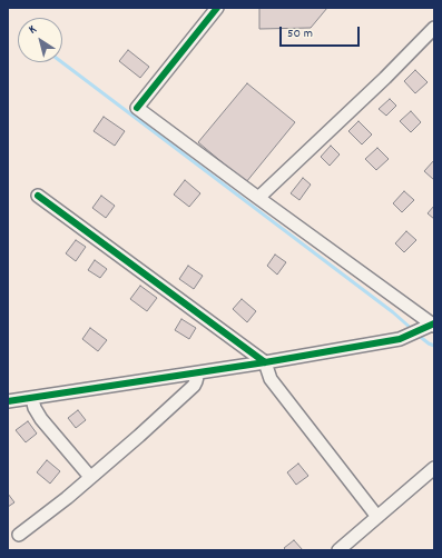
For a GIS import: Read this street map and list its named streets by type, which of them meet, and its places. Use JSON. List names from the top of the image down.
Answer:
{
  "scale_bar": "50 m",
  "north": "top left"
}
